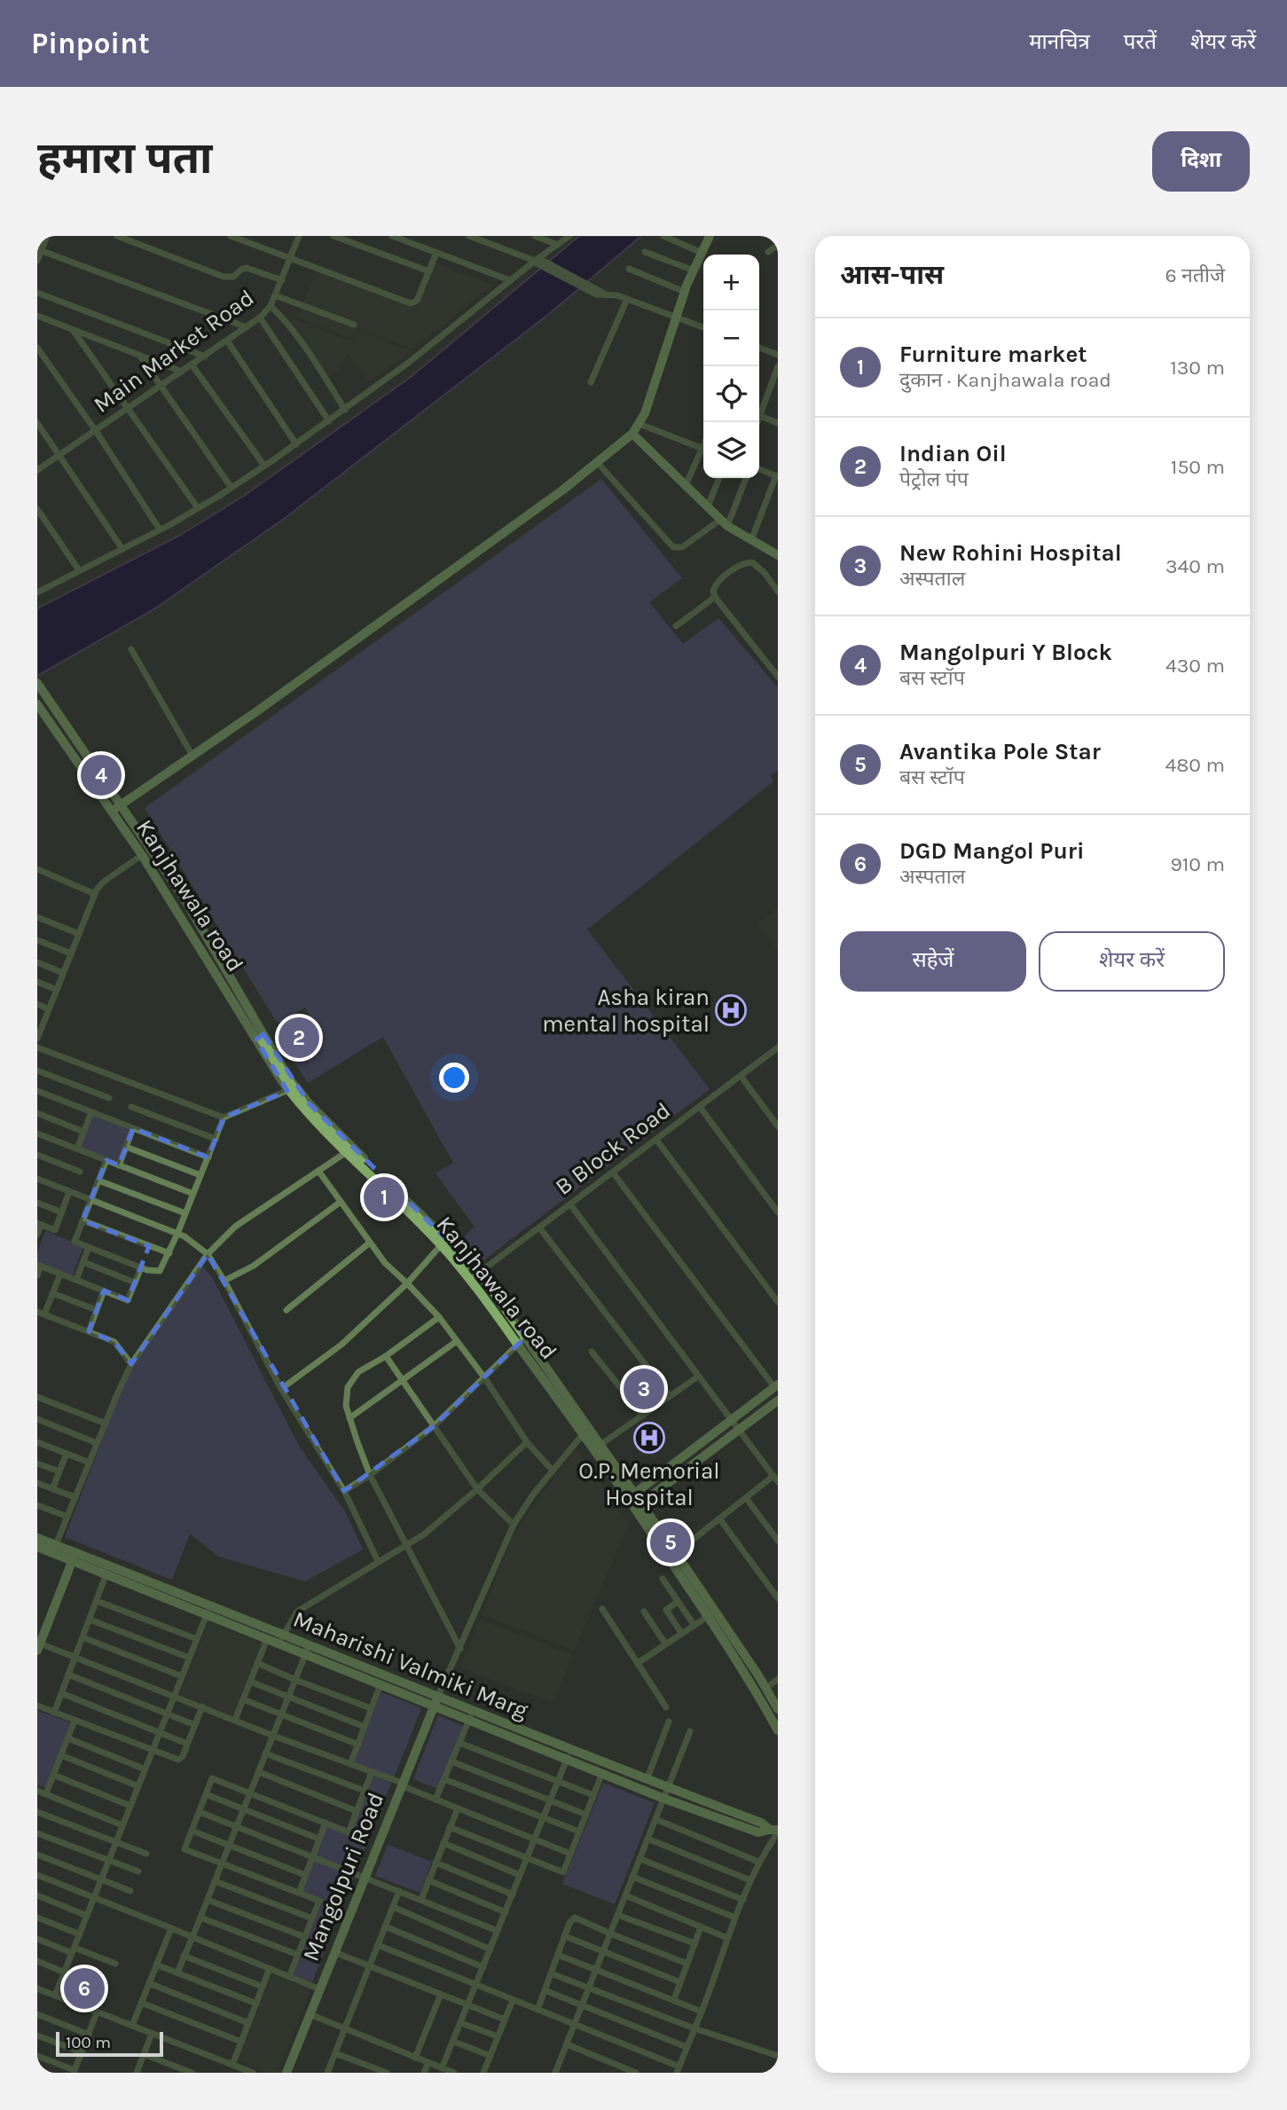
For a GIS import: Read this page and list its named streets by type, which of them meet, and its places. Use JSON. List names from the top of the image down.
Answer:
{
  "streets": {
    "street": [
      "Main Market Road",
      "Kanjhawala road",
      "B Block Road",
      "Maharishi Valmiki Marg",
      "Mangolpuri Road"
    ]
  },
  "crossings": [
    ["Kanjhawala road", "B Block Road"],
    ["Maharishi Valmiki Marg", "Mangolpuri Road"]
  ],
  "places": {
    "hospital": ["Asha kiran mental hospital", "O.P. Memorial Hospital"]
  },
  "scale_bar": "100 m",
  "page": {
    "header": "Pinpoint",
    "nav": ["मानचित्र", "परतें", "शेयर करें"],
    "buttons": [
      "दिशा",
      ["सहेजें", "शेयर करें"]
    ],
    "title": "हमारा पता",
    "heading": ["आस-पास", "6 नतीजे"],
    "map_buttons": ["+", "−"],
    "list": [
      {
        "mark": "1",
        "name": "Furniture market",
        "note": "दुकान · Kanjhawala road",
        "value": "130 m"
      },
      {
        "mark": "2",
        "name": "Indian Oil",
        "note": "पेट्रोल पंप",
        "value": "150 m"
      },
      {
        "mark": "3",
        "name": "New Rohini Hospital",
        "note": "अस्पताल",
        "value": "340 m"
      },
      {
        "mark": "4",
        "name": "Mangolpuri Y Block",
        "note": "बस स्टॉप",
        "value": "430 m"
      },
      {
        "mark": "5",
        "name": "Avantika Pole Star",
        "note": "बस स्टॉप",
        "value": "480 m"
      },
      {
        "mark": "6",
        "name": "DGD Mangol Puri",
        "note": "अस्पताल",
        "value": "910 m"
      }
    ],
    "pins": [
      "4",
      "2",
      "1",
      "3",
      "5",
      "6"
    ],
    "scale": "100 m"
  }
}
